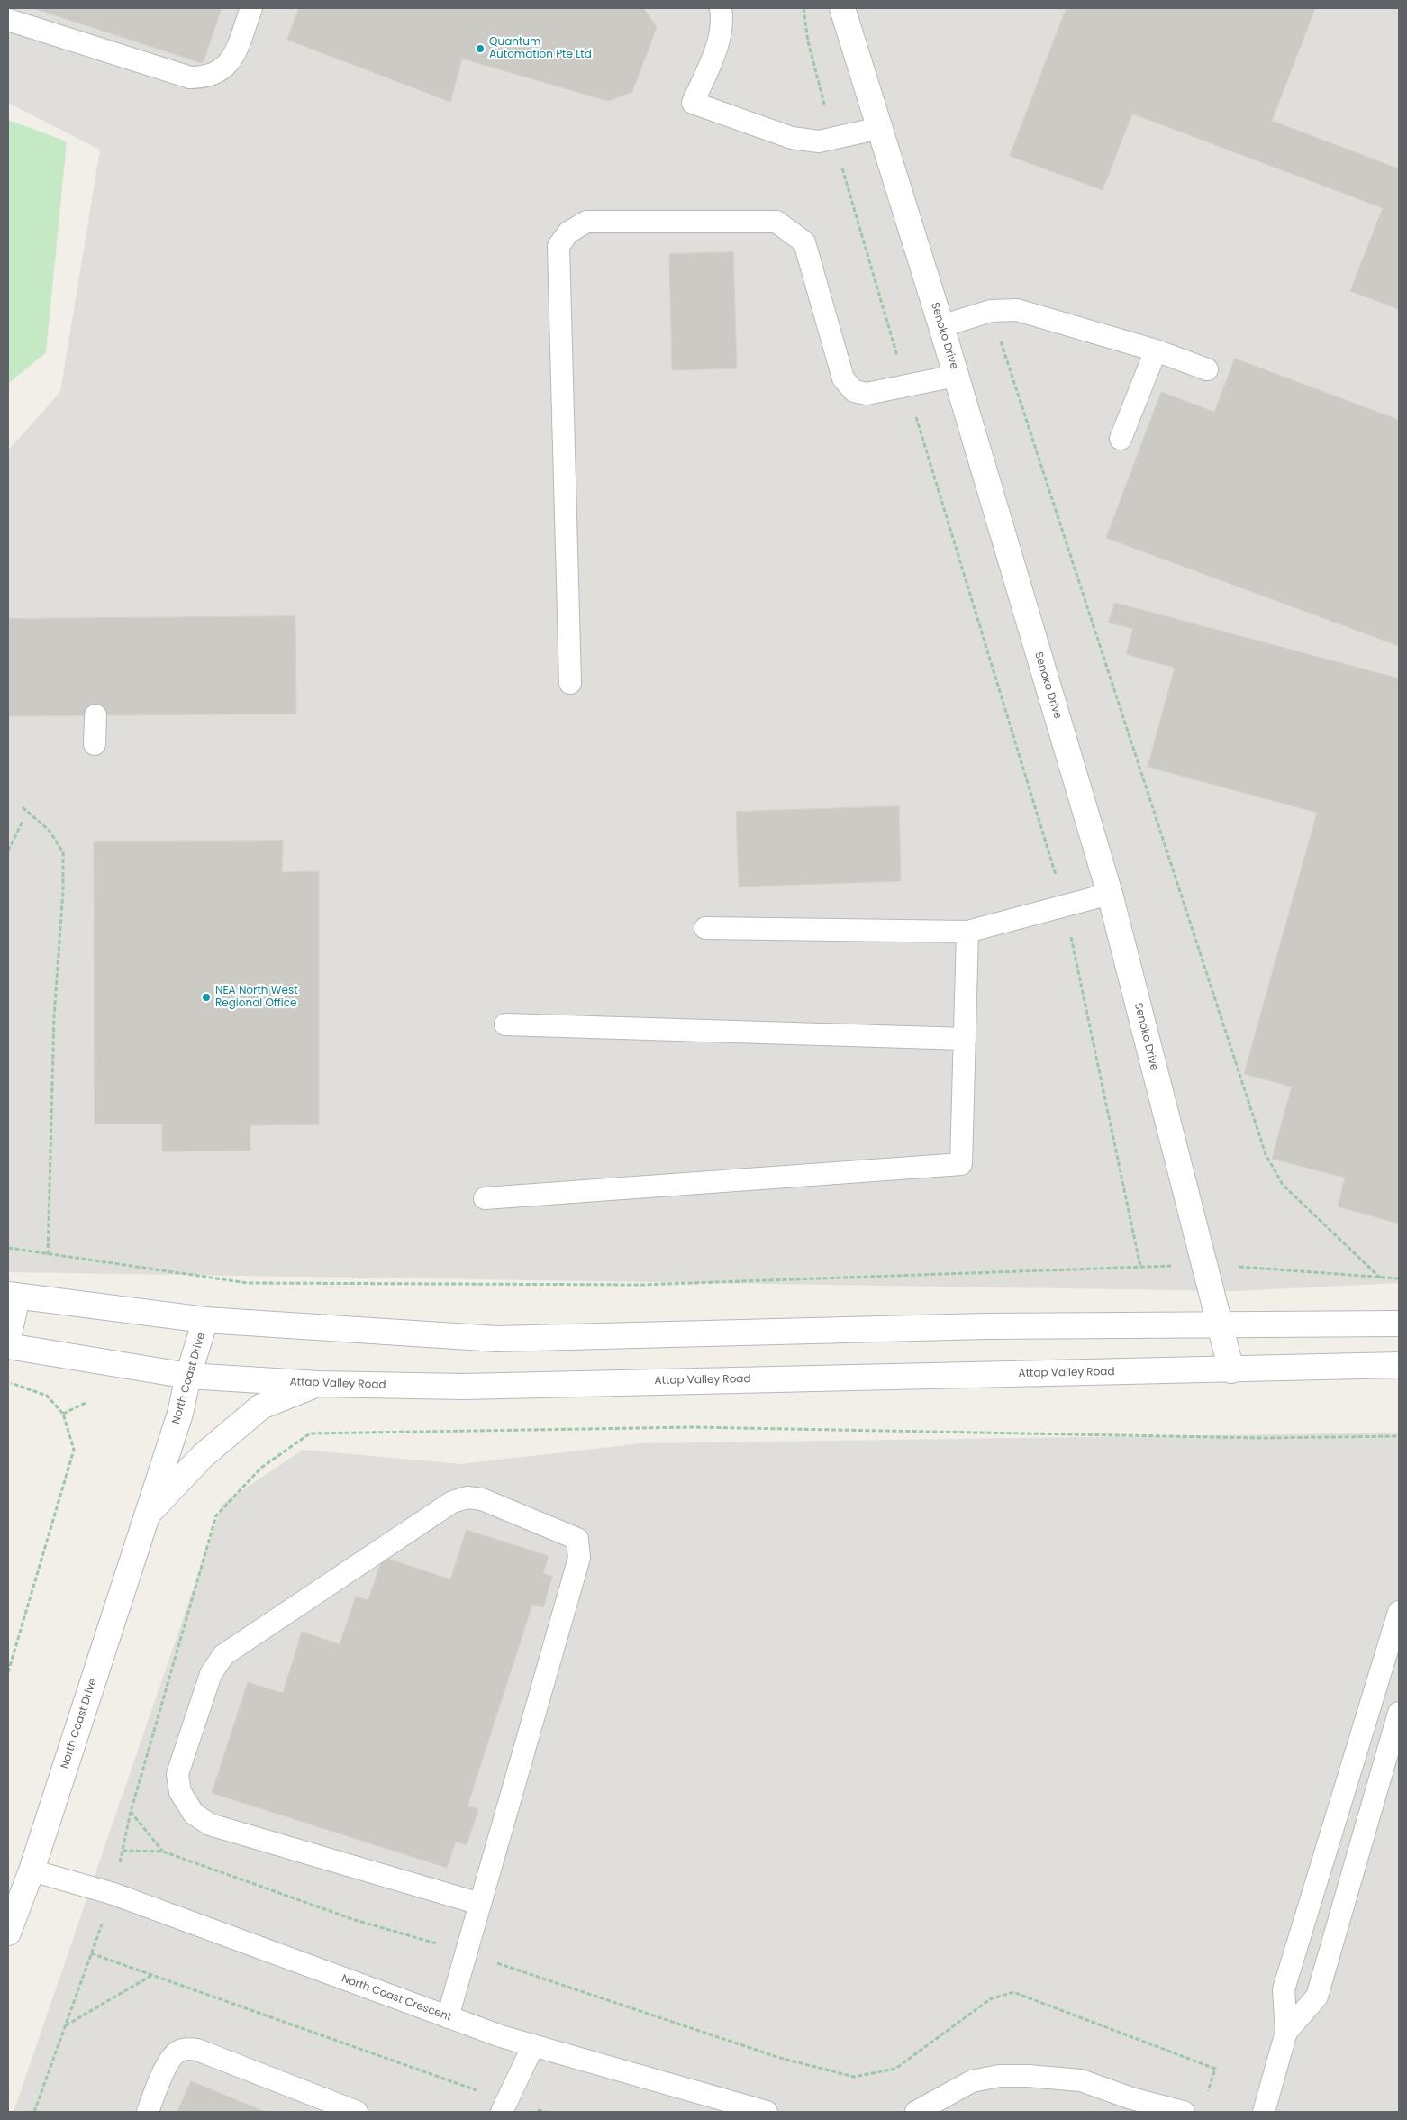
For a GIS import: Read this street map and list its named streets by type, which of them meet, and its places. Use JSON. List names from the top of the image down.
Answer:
{
  "streets": {
    "street": ["Senoko Drive", "Attap Valley Road", "North Coast Drive"],
    "lane": ["North Coast Crescent"]
  },
  "crossings": [
    ["Senoko Drive", "Attap Valley Road"],
    ["Attap Valley Road", "North Coast Drive"],
    ["North Coast Drive", "North Coast Crescent"]
  ],
  "places": ["Quantum Automation Pte Ltd", "NEA North West Regional Office"]
}
